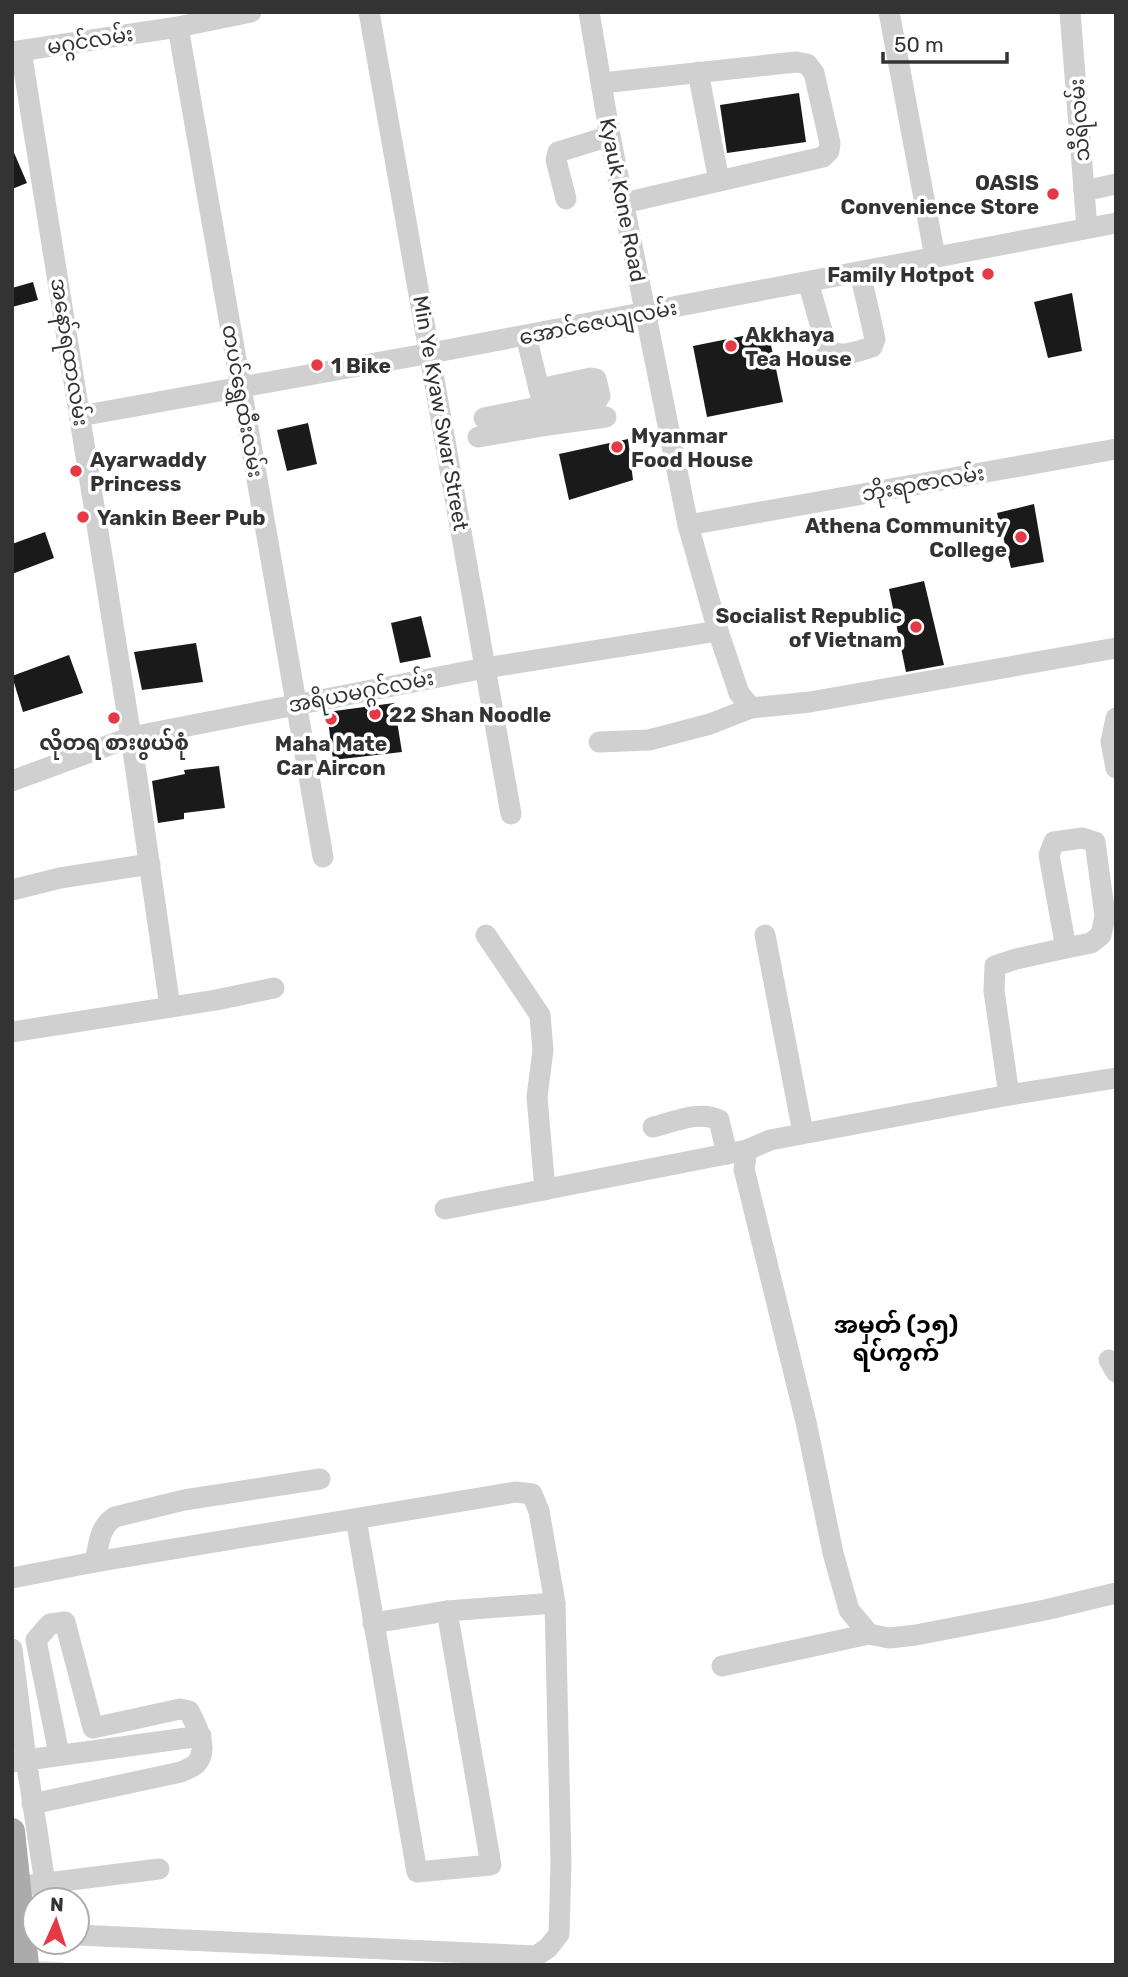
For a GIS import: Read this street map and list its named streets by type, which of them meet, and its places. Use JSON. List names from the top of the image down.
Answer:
{
  "streets": {
    "street": [
      "မဂ္ဂင်လမ်း",
      "သီရိလမ်း",
      "Kyauk Kone Road",
      "အောင်ဇေယျလမ်း",
      "အနော်ရထာလမ်း",
      "တပင်ရွှေထီးလမ်း",
      "Min Ye Kyaw Swar Street",
      "ဘိုးရာဇာလမ်း",
      "အရိယမဂ္ဂင်လမ်း"
    ]
  },
  "crossings": [
    ["မဂ္ဂင်လမ်း", "အနော်ရထာလမ်း"],
    ["မဂ္ဂင်လမ်း", "တပင်ရွှေထီးလမ်း"],
    ["သီရိလမ်း", "အောင်ဇေယျလမ်း"],
    ["Kyauk Kone Road", "အောင်ဇေယျလမ်း"],
    ["Kyauk Kone Road", "ဘိုးရာဇာလမ်း"],
    ["Kyauk Kone Road", "အရိယမဂ္ဂင်လမ်း"],
    ["အောင်ဇေယျလမ်း", "အနော်ရထာလမ်း"],
    ["အောင်ဇေယျလမ်း", "တပင်ရွှေထီးလမ်း"],
    ["အောင်ဇေယျလမ်း", "Min Ye Kyaw Swar Street"],
    ["အနော်ရထာလမ်း", "အရိယမဂ္ဂင်လမ်း"],
    ["တပင်ရွှေထီးလမ်း", "အရိယမဂ္ဂင်လမ်း"],
    ["Min Ye Kyaw Swar Street", "အရိယမဂ္ဂင်လမ်း"]
  ],
  "districts": ["အမှတ် (၁၅) ရပ်ကွက်"],
  "places": [
    "OASIS Convenience Store",
    "Family Hotpot",
    "Akkhaya Tea House",
    "1 Bike",
    "Myanmar Food House",
    "Ayarwaddy Princess",
    "Yankin Beer Pub",
    "Athena Community College",
    "Socialist Republic of Vietnam",
    "22 Shan Noodle",
    "လိုတရ စားဖွယ်စုံ",
    "Maha Mate Car Aircon"
  ],
  "scale_bar": "50 m",
  "north": "top"
}
